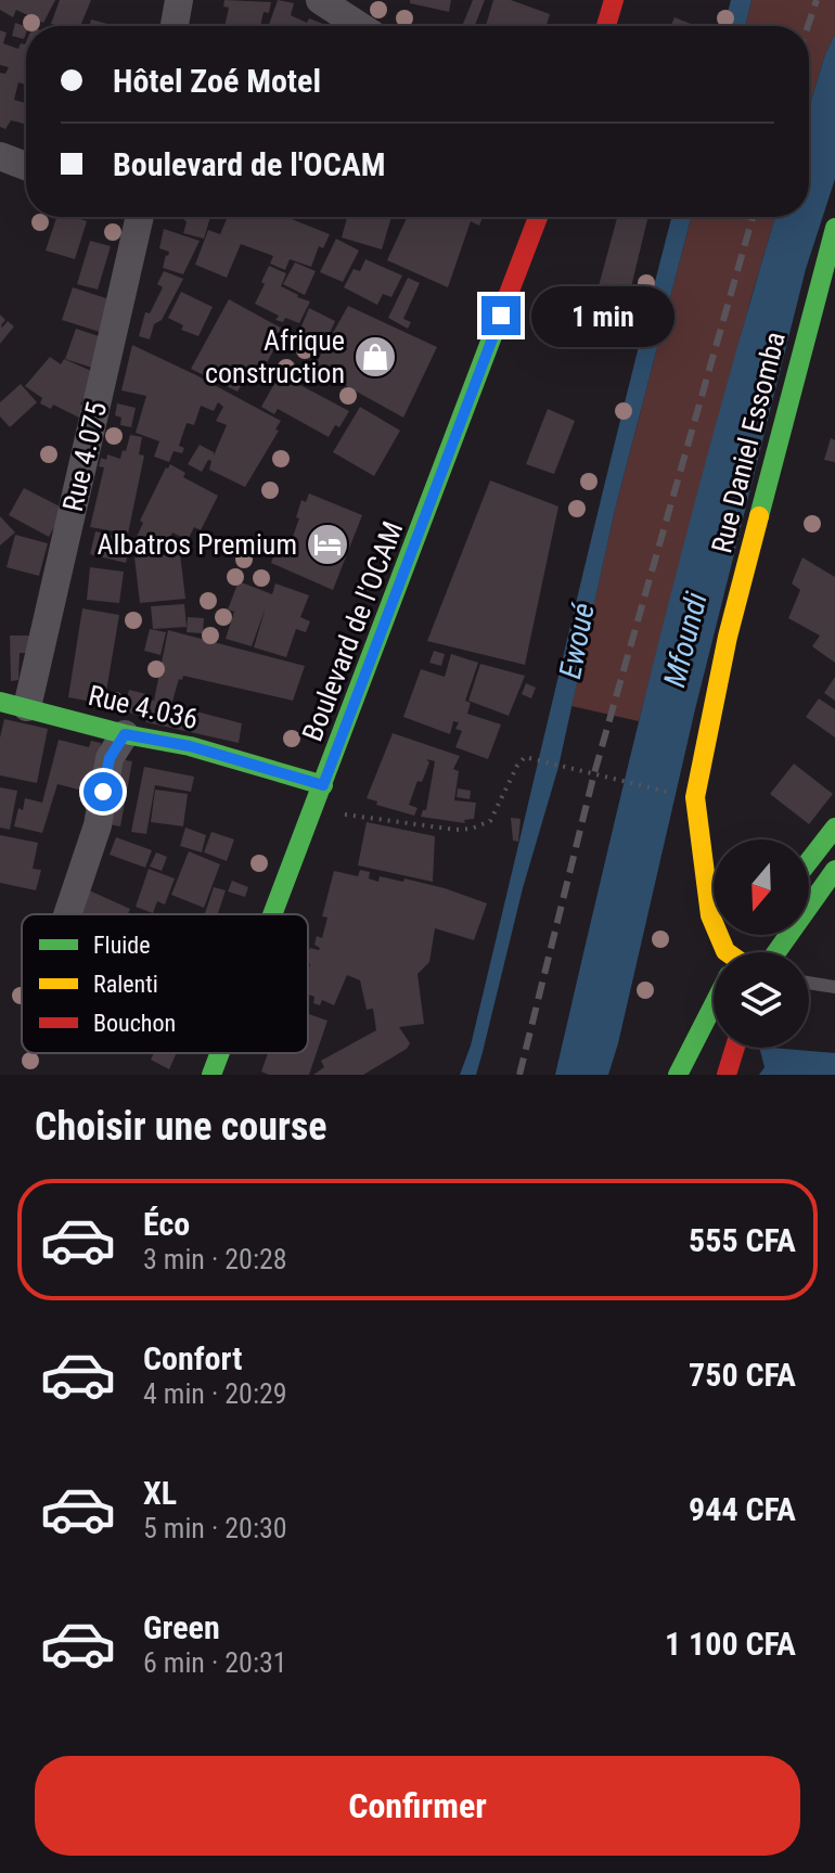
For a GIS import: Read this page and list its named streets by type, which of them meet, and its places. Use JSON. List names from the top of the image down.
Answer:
{
  "streets": {
    "main road": ["Rue Daniel Essomba", "Boulevard de l'OCAM", "Rue 4.036"],
    "street": ["Rue 4.075"]
  },
  "crossings": [
    ["Rue 4.075", "Rue 4.036"],
    ["Boulevard de l'OCAM", "Rue 4.036"]
  ],
  "water": ["Mfoundi", "Ewoué"],
  "places": {
    "shop": ["Afrique construction"],
    "hotel": ["Albatros Premium"]
  },
  "legend": ["Fluide", "Ralenti", "Bouchon"],
  "north": "bottom",
  "page": {
    "banner": ["Hôtel Zoé Motel", "Boulevard de l'OCAM"],
    "bubble": "1 min",
    "heading": "Choisir une course",
    "list": [
      {
        "name": "Éco",
        "note": "3 min · 20:28",
        "value": "555 CFA"
      },
      {
        "name": "Confort",
        "note": "4 min · 20:29",
        "value": "750 CFA"
      },
      {
        "name": "XL",
        "note": "5 min · 20:30",
        "value": "944 CFA"
      },
      {
        "name": "Green",
        "note": "6 min · 20:31",
        "value": "1 100 CFA"
      }
    ],
    "buttons": "Confirmer"
  }
}
